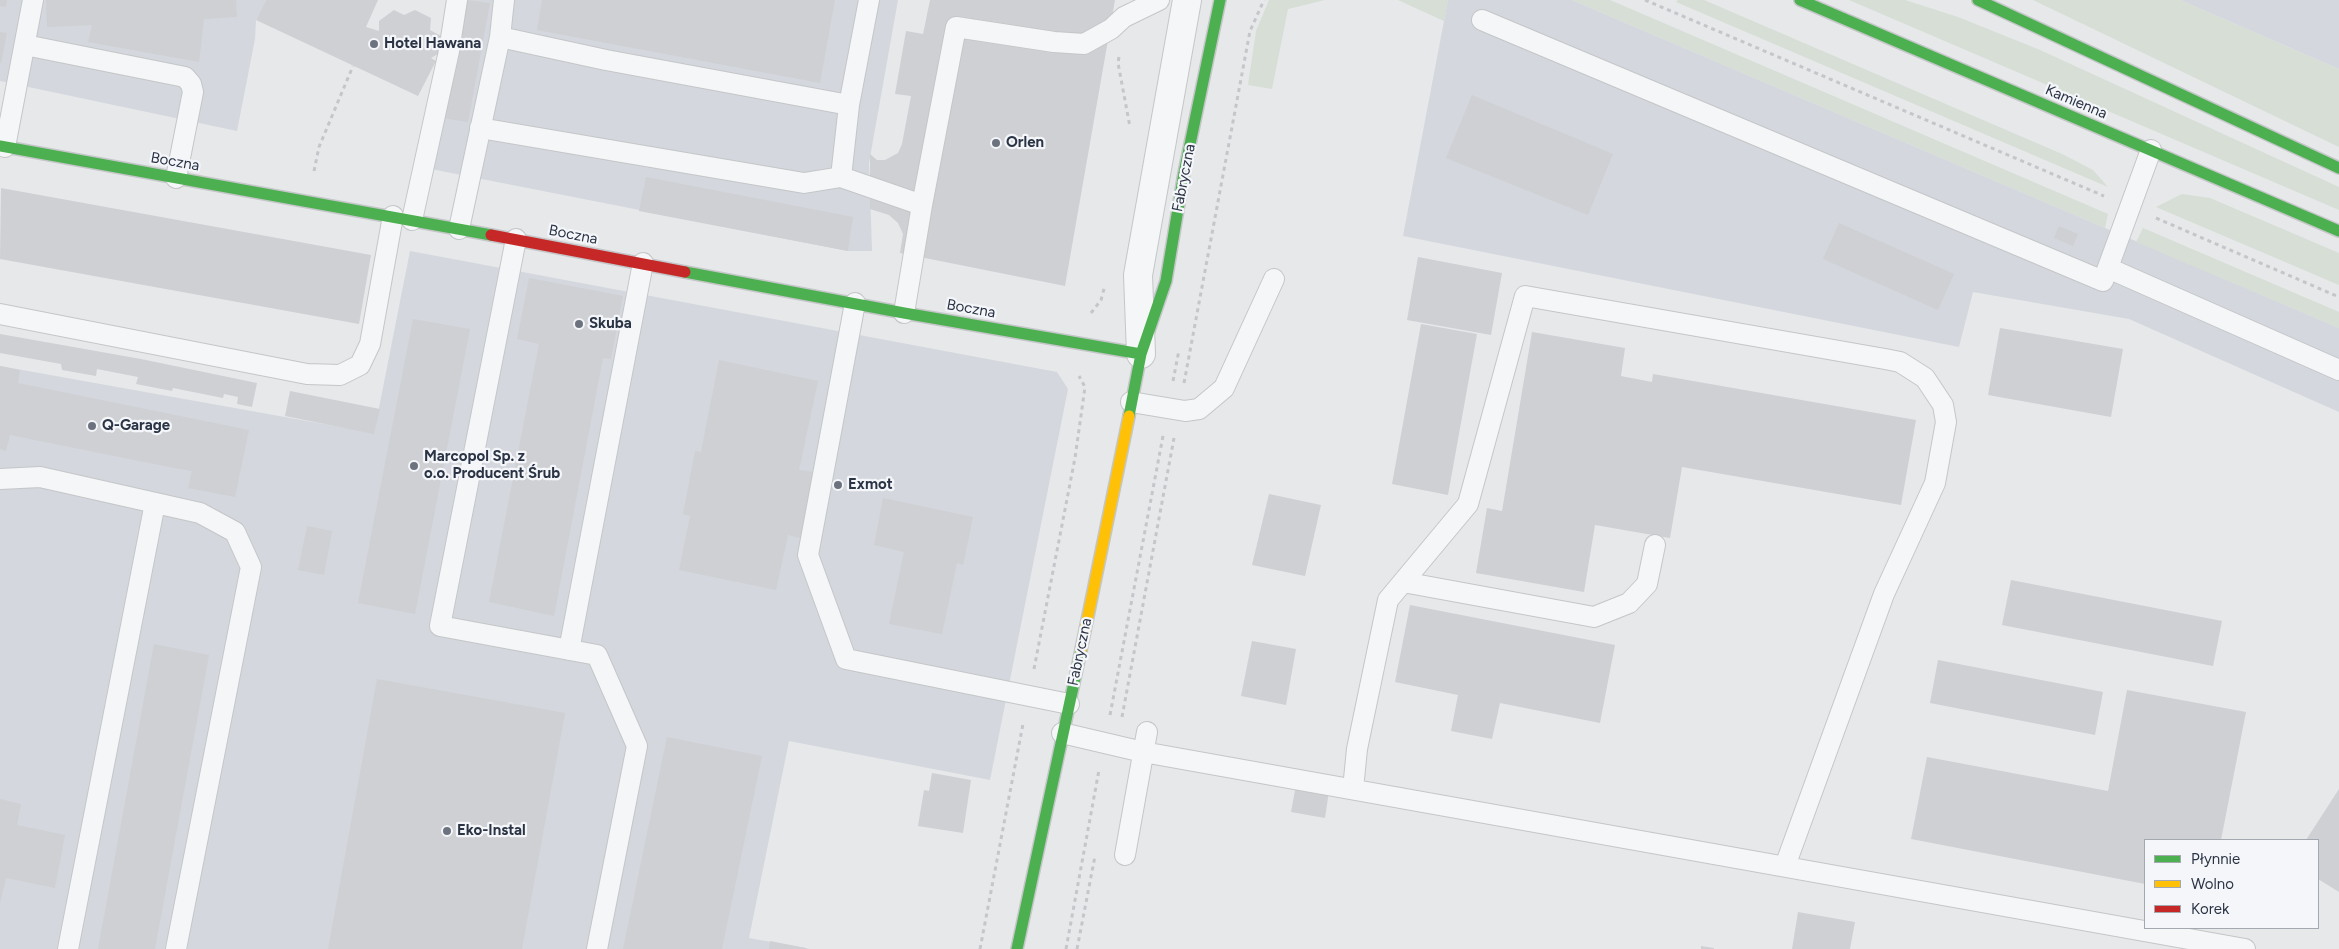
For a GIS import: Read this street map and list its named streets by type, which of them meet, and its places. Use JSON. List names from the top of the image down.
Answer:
{
  "streets": {
    "street": ["Kamienna", "Boczna", "Fabryczna"]
  },
  "crossings": [
    ["Boczna", "Fabryczna"]
  ],
  "places": [
    "Hotel Hawana",
    "Orlen",
    "Skuba",
    "Q-Garage",
    "Marcopol Sp. z o.o. Producent Śrub",
    "Exmot",
    "Eko-Instal"
  ],
  "legend": ["Płynnie", "Wolno", "Korek"]
}
